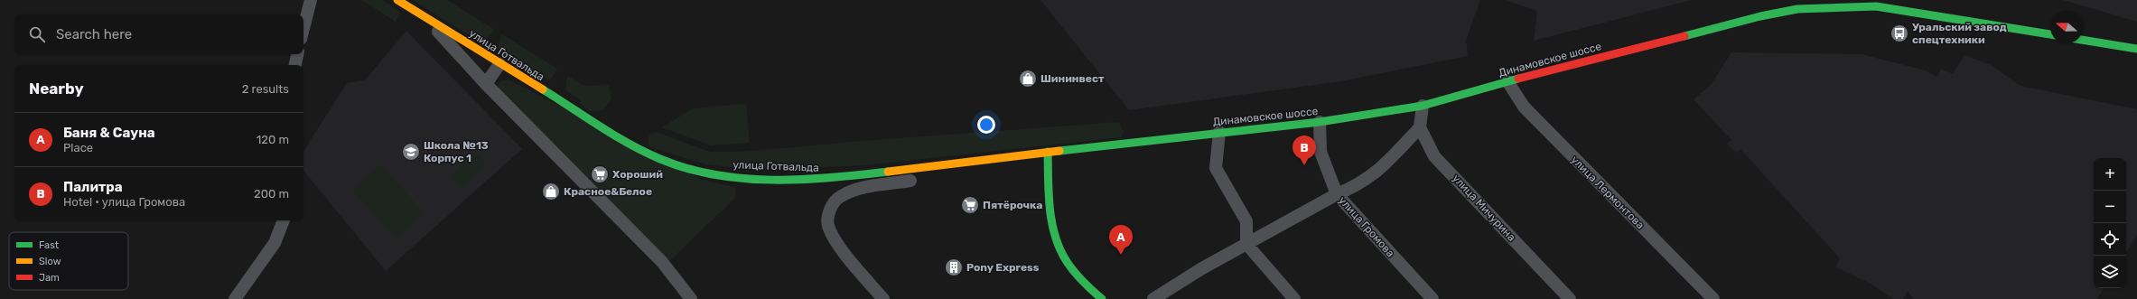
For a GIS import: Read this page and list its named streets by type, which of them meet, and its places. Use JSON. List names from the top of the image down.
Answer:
{
  "streets": {
    "main road": ["улица Готвальда", "Динамовское шоссе"],
    "street": ["улица Лермонтова", "улица Мичурина", "улица Громова"]
  },
  "crossings": [
    ["улица Готвальда", "Динамовское шоссе"],
    ["Динамовское шоссе", "улица Лермонтова"],
    ["Динамовское шоссе", "улица Громова"]
  ],
  "places": {
    "bus stop": ["Уральский завод спецтехники"],
    "shop": ["Шининвест", "Красное&Белое"],
    "school or university": ["Школа №13 Корпус 1"],
    "supermarket": ["Хороший", "Пятёрочка"],
    "building": ["Pony Express"]
  },
  "legend": ["Fast", "Slow", "Jam"],
  "north": "left",
  "page": {
    "search": "Search here",
    "heading": ["Nearby", "2 results"],
    "list": [
      {
        "mark": "A",
        "name": "Баня & Сауна",
        "note": "Place",
        "value": "120 m"
      },
      {
        "mark": "B",
        "name": "Палитра",
        "note": "Hotel · улица Громова",
        "value": "200 m"
      }
    ],
    "pins": ["B", "A"],
    "map_buttons": ["+", "−"]
  }
}
